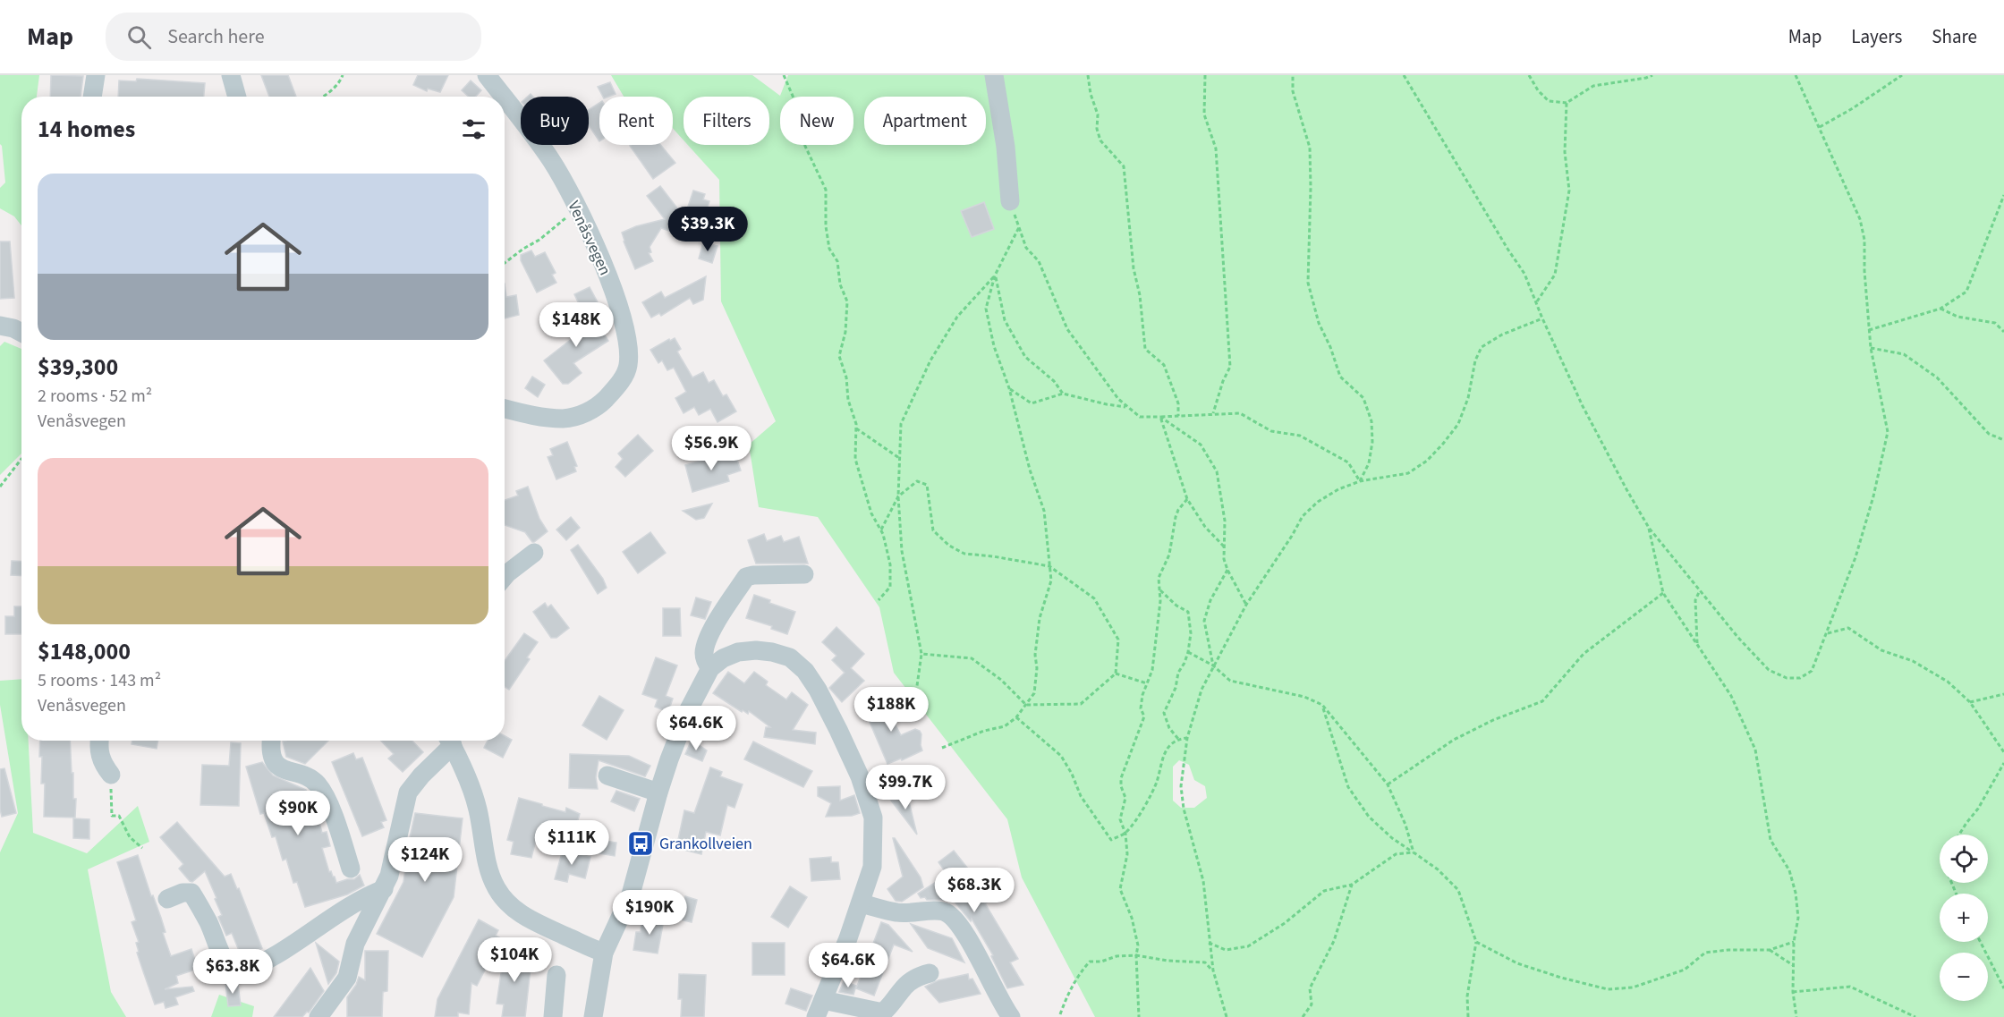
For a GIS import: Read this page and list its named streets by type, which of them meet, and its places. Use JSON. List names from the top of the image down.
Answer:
{
  "streets": {
    "street": ["Venåsvegen"]
  },
  "places": {
    "bus stop": ["Grankollveien"]
  },
  "page": {
    "header": "Map",
    "search": "Search here",
    "nav": ["Map", "Layers", "Share"],
    "chip": [
      "Buy",
      "Rent",
      "Filters",
      "New",
      "Apartment"
    ],
    "heading": "14 homes",
    "list": [
      {
        "name": "$39,300",
        "note": "2 rooms · 52 m² · Venåsvegen"
      },
      {
        "name": "$148,000",
        "note": "5 rooms · 143 m² · Venåsvegen"
      }
    ],
    "price": [
      "$39.3K",
      "$148K",
      "$56.9K",
      "$188K",
      "$64.6K",
      "$99.7K",
      "$90K",
      "$111K",
      "$124K",
      "$68.3K",
      "$190K",
      "$104K",
      "$64.6K",
      "$63.8K"
    ],
    "map_buttons": ["+", "−"]
  }
}
